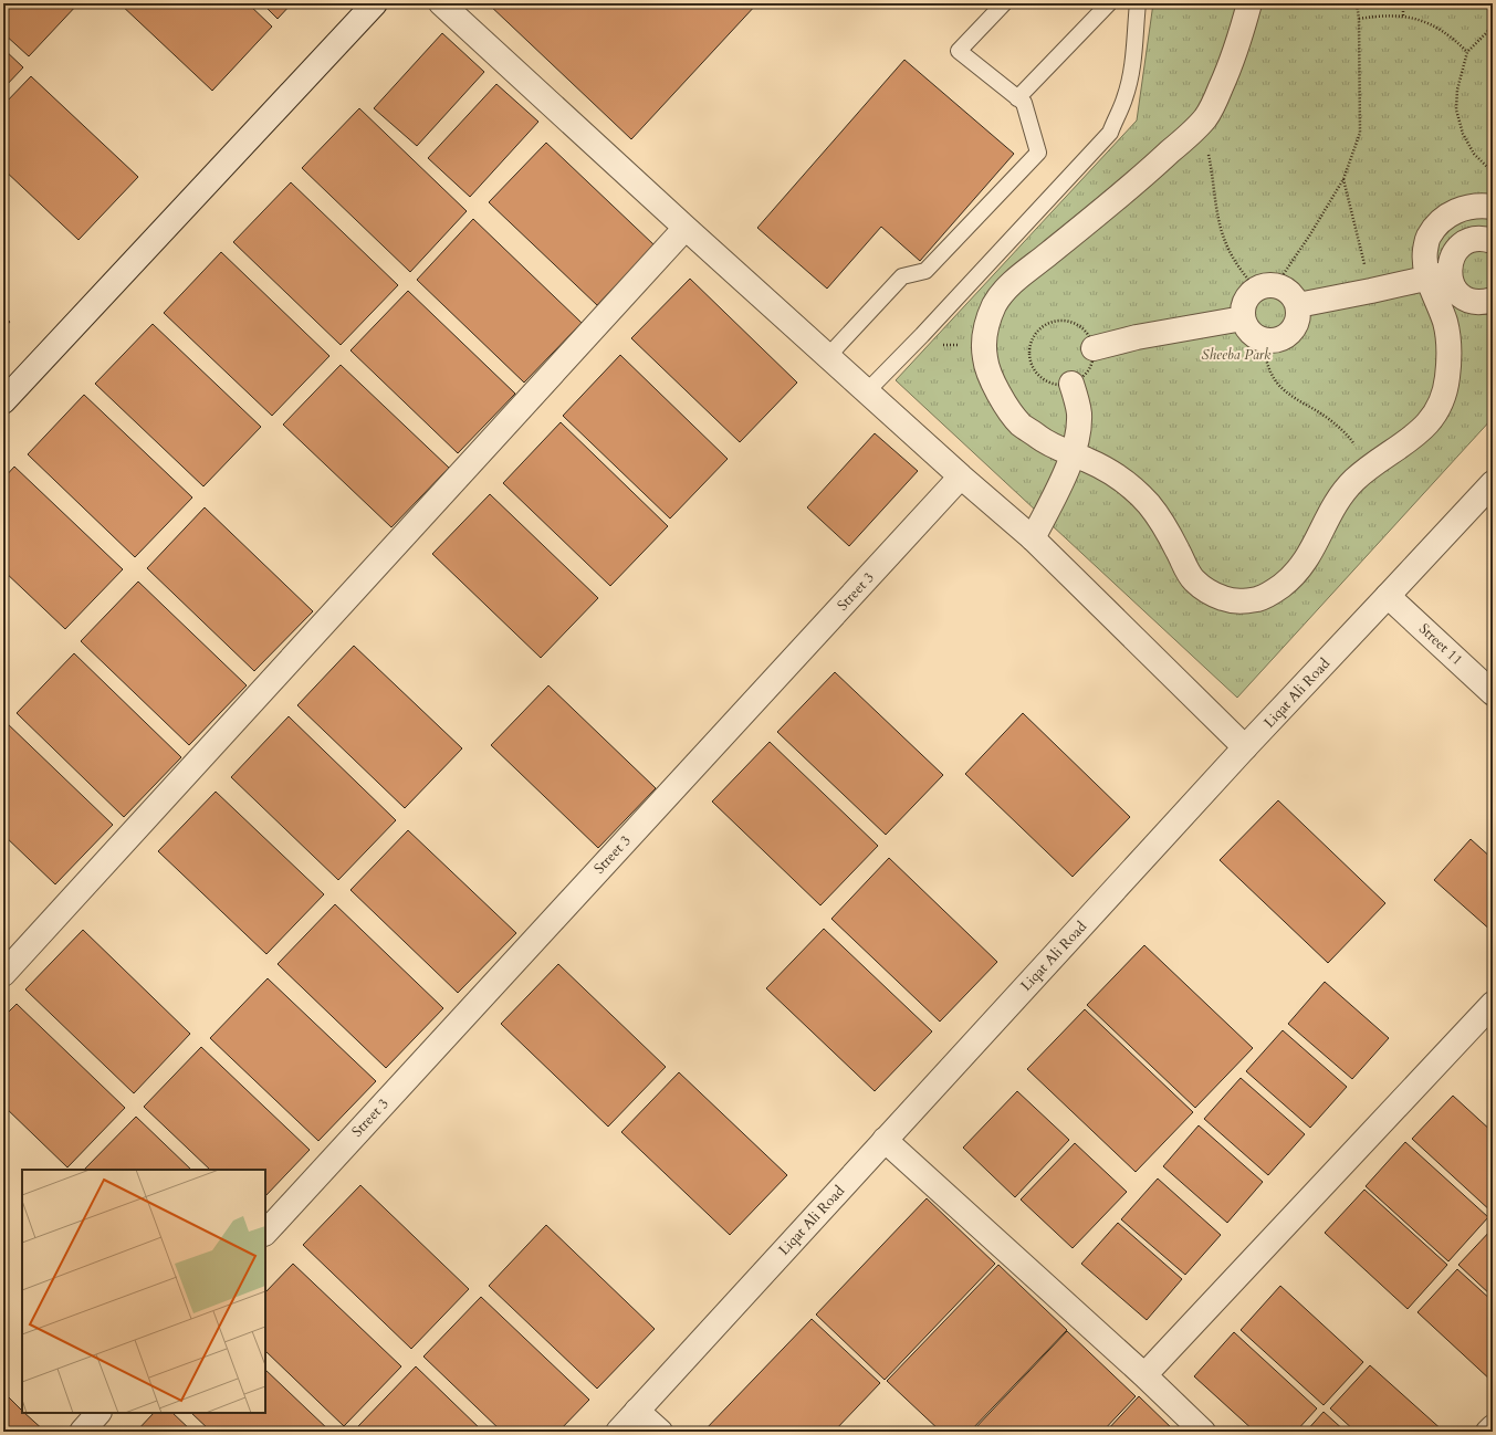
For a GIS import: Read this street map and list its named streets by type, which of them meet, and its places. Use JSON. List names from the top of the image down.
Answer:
{
  "streets": {
    "street": ["Street 3", "Street 11", "Liqat Ali Road"]
  },
  "crossings": [
    ["Street 11", "Liqat Ali Road"]
  ],
  "parks": ["Sheeba Park"]
}
